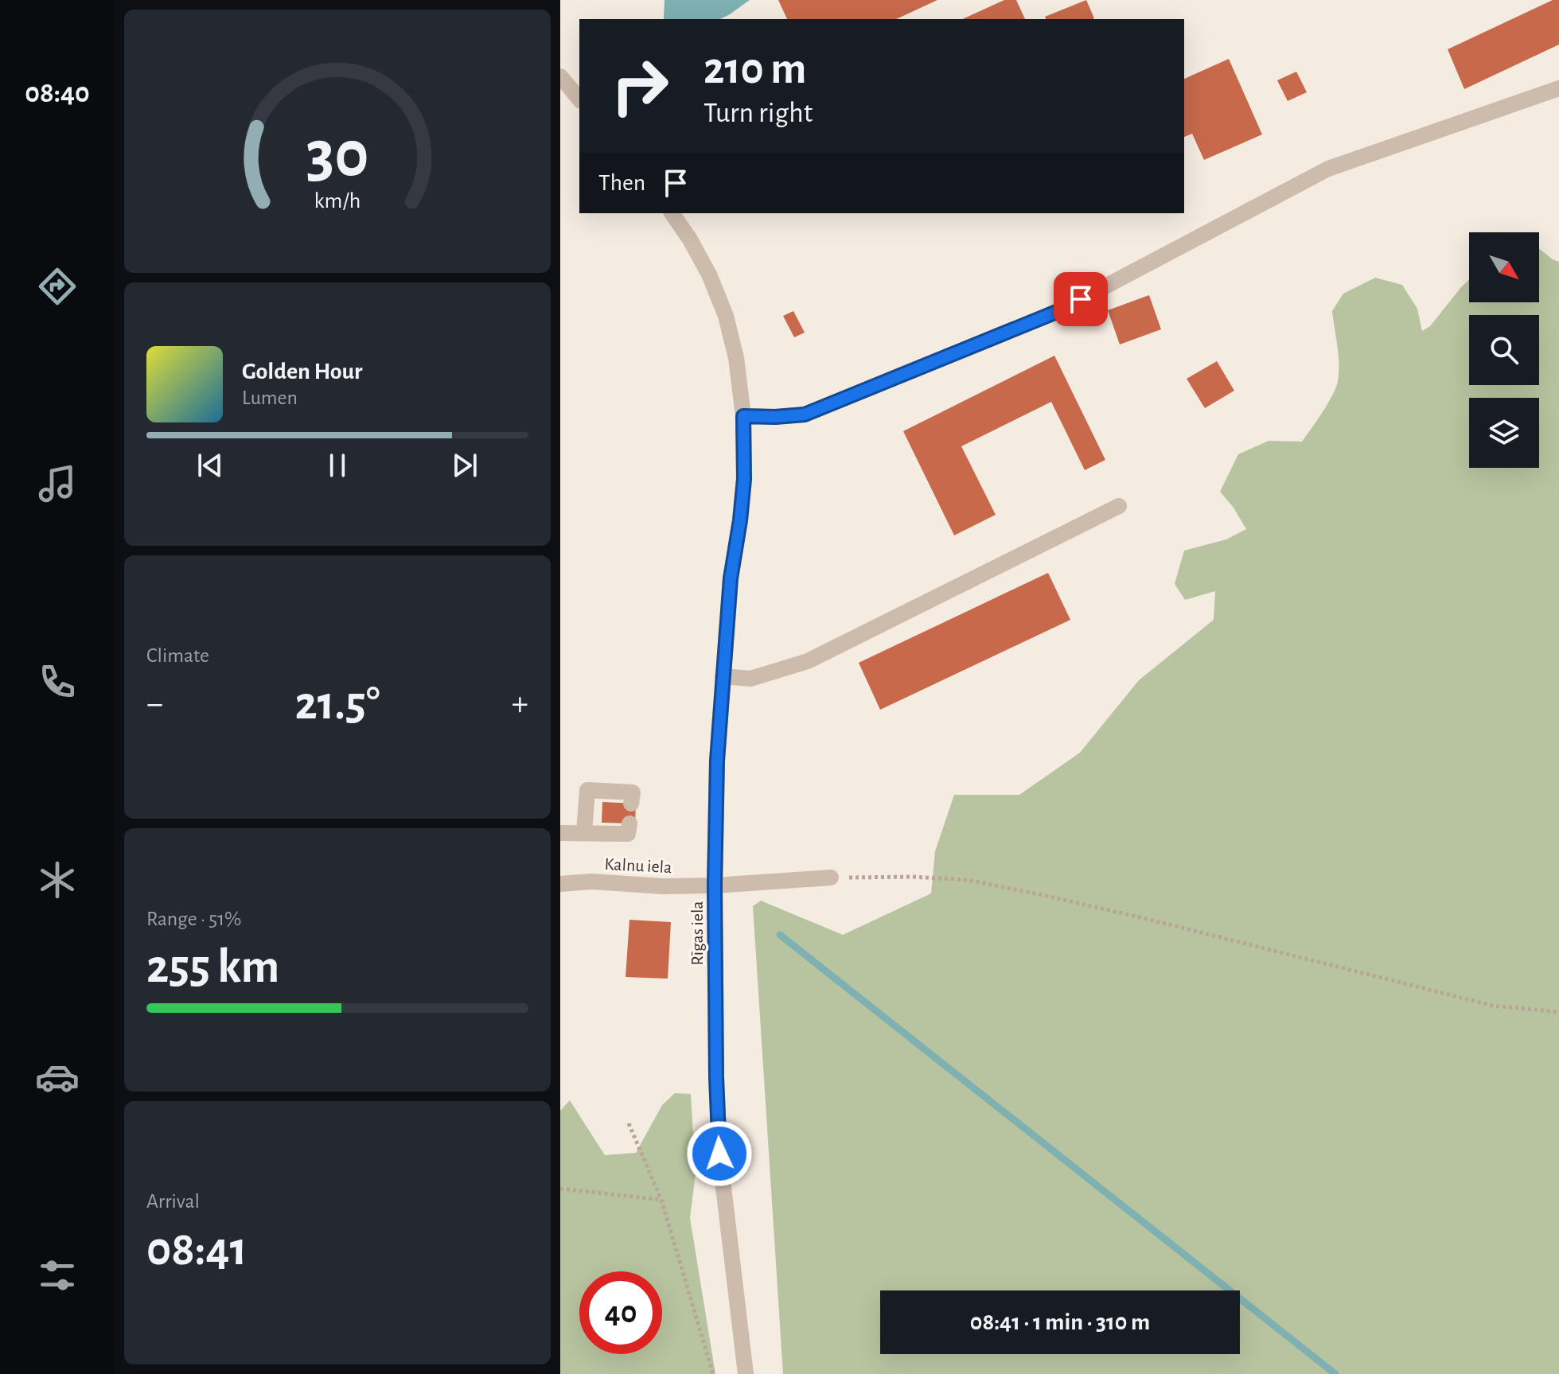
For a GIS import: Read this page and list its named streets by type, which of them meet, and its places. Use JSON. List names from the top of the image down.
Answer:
{
  "streets": {
    "street": ["Kalnu iela", "Rīgas iela"]
  },
  "crossings": [
    ["Kalnu iela", "Rīgas iela"]
  ],
  "north": "bottom right",
  "page": {
    "tabs": "08:40",
    "turn": ["210 m", "Turn right"],
    "then": "Then",
    "song": ["Golden Hour", "Lumen"],
    "tile": [
      "Climate",
      ["Range · 51%", "255 km"],
      ["Arrival", "08:41"]
    ],
    "heat": ["−", "21.5°", "+"],
    "limit": "40",
    "trip": "08:41 · 1 min · 310 m",
    "gauge": ["30", "km/h"]
  }
}
